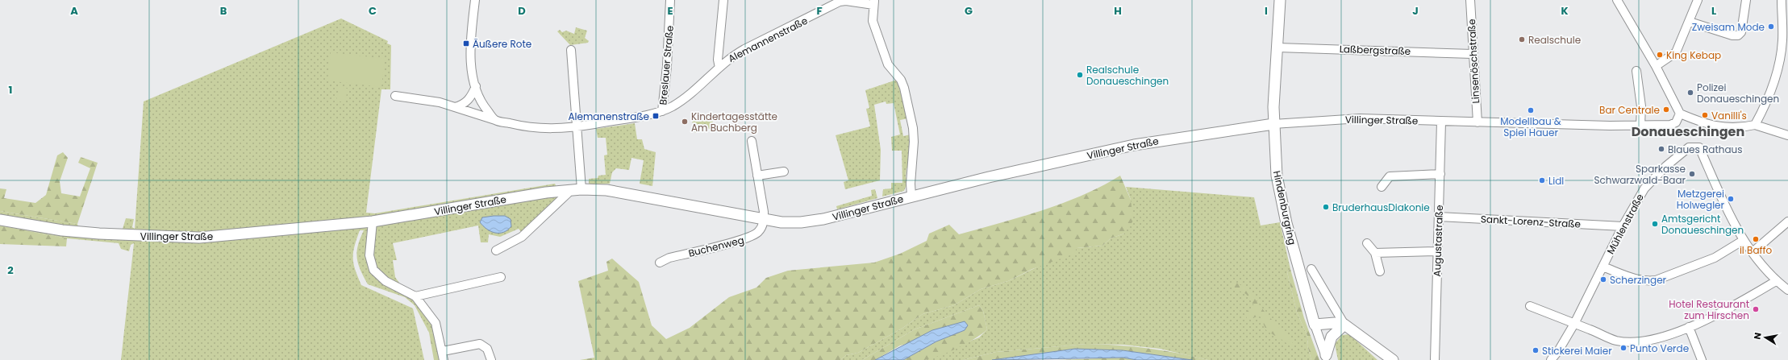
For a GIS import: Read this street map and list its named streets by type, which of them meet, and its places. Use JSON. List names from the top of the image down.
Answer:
{
  "streets": {
    "main road": ["Villinger Straße", "Hindenburgring"],
    "street": [
      "Alemannenstraße",
      "Laßbergstraße",
      "Linsenöschstraße",
      "Breslauer Straße",
      "Sankt-Lorenz-Straße",
      "Mühlenstraße",
      "Augustastraße",
      "Buchenweg"
    ]
  },
  "crossings": [
    ["Alemannenstraße", "Breslauer Straße"],
    ["Laßbergstraße", "Linsenöschstraße"],
    ["Laßbergstraße", "Hindenburgring"],
    ["Linsenöschstraße", "Villinger Straße"],
    ["Villinger Straße", "Hindenburgring"],
    ["Villinger Straße", "Augustastraße"],
    ["Villinger Straße", "Buchenweg"],
    ["Sankt-Lorenz-Straße", "Mühlenstraße"],
    ["Sankt-Lorenz-Straße", "Augustastraße"]
  ],
  "districts": ["Donaueschingen"],
  "places": {
    "other": [
      "Zweisam Mode",
      "Realschule",
      "King Kebap",
      "Realschule Donaueschingen",
      "Polizei Donaueschingen",
      "Bar Centrale",
      "Modellbau & Spiel Hauer",
      "Vanilli's",
      "Kindertagesstätte Am Buchberg",
      "Blaues Rathaus",
      "Sparkasse Schwarzwald-Baar",
      "Lidl",
      "Metzgerei Holwegler",
      "BruderhausDiakonie",
      "Amtsgericht Donaueschingen",
      "il Baffo",
      "Scherzinger",
      "Hotel Restaurant zum Hirschen",
      "Punto Verde",
      "Stickerei Maier"
    ],
    "transit": ["Äußere Rote", "Alemanenstraße"]
  },
  "north": "left",
  "grid": {
    "columns": [
      "A",
      "B",
      "C",
      "D",
      "E",
      "F",
      "G",
      "H",
      "I",
      "J",
      "K",
      "L"
    ],
    "rows": ["1", "2"]
  }
}
